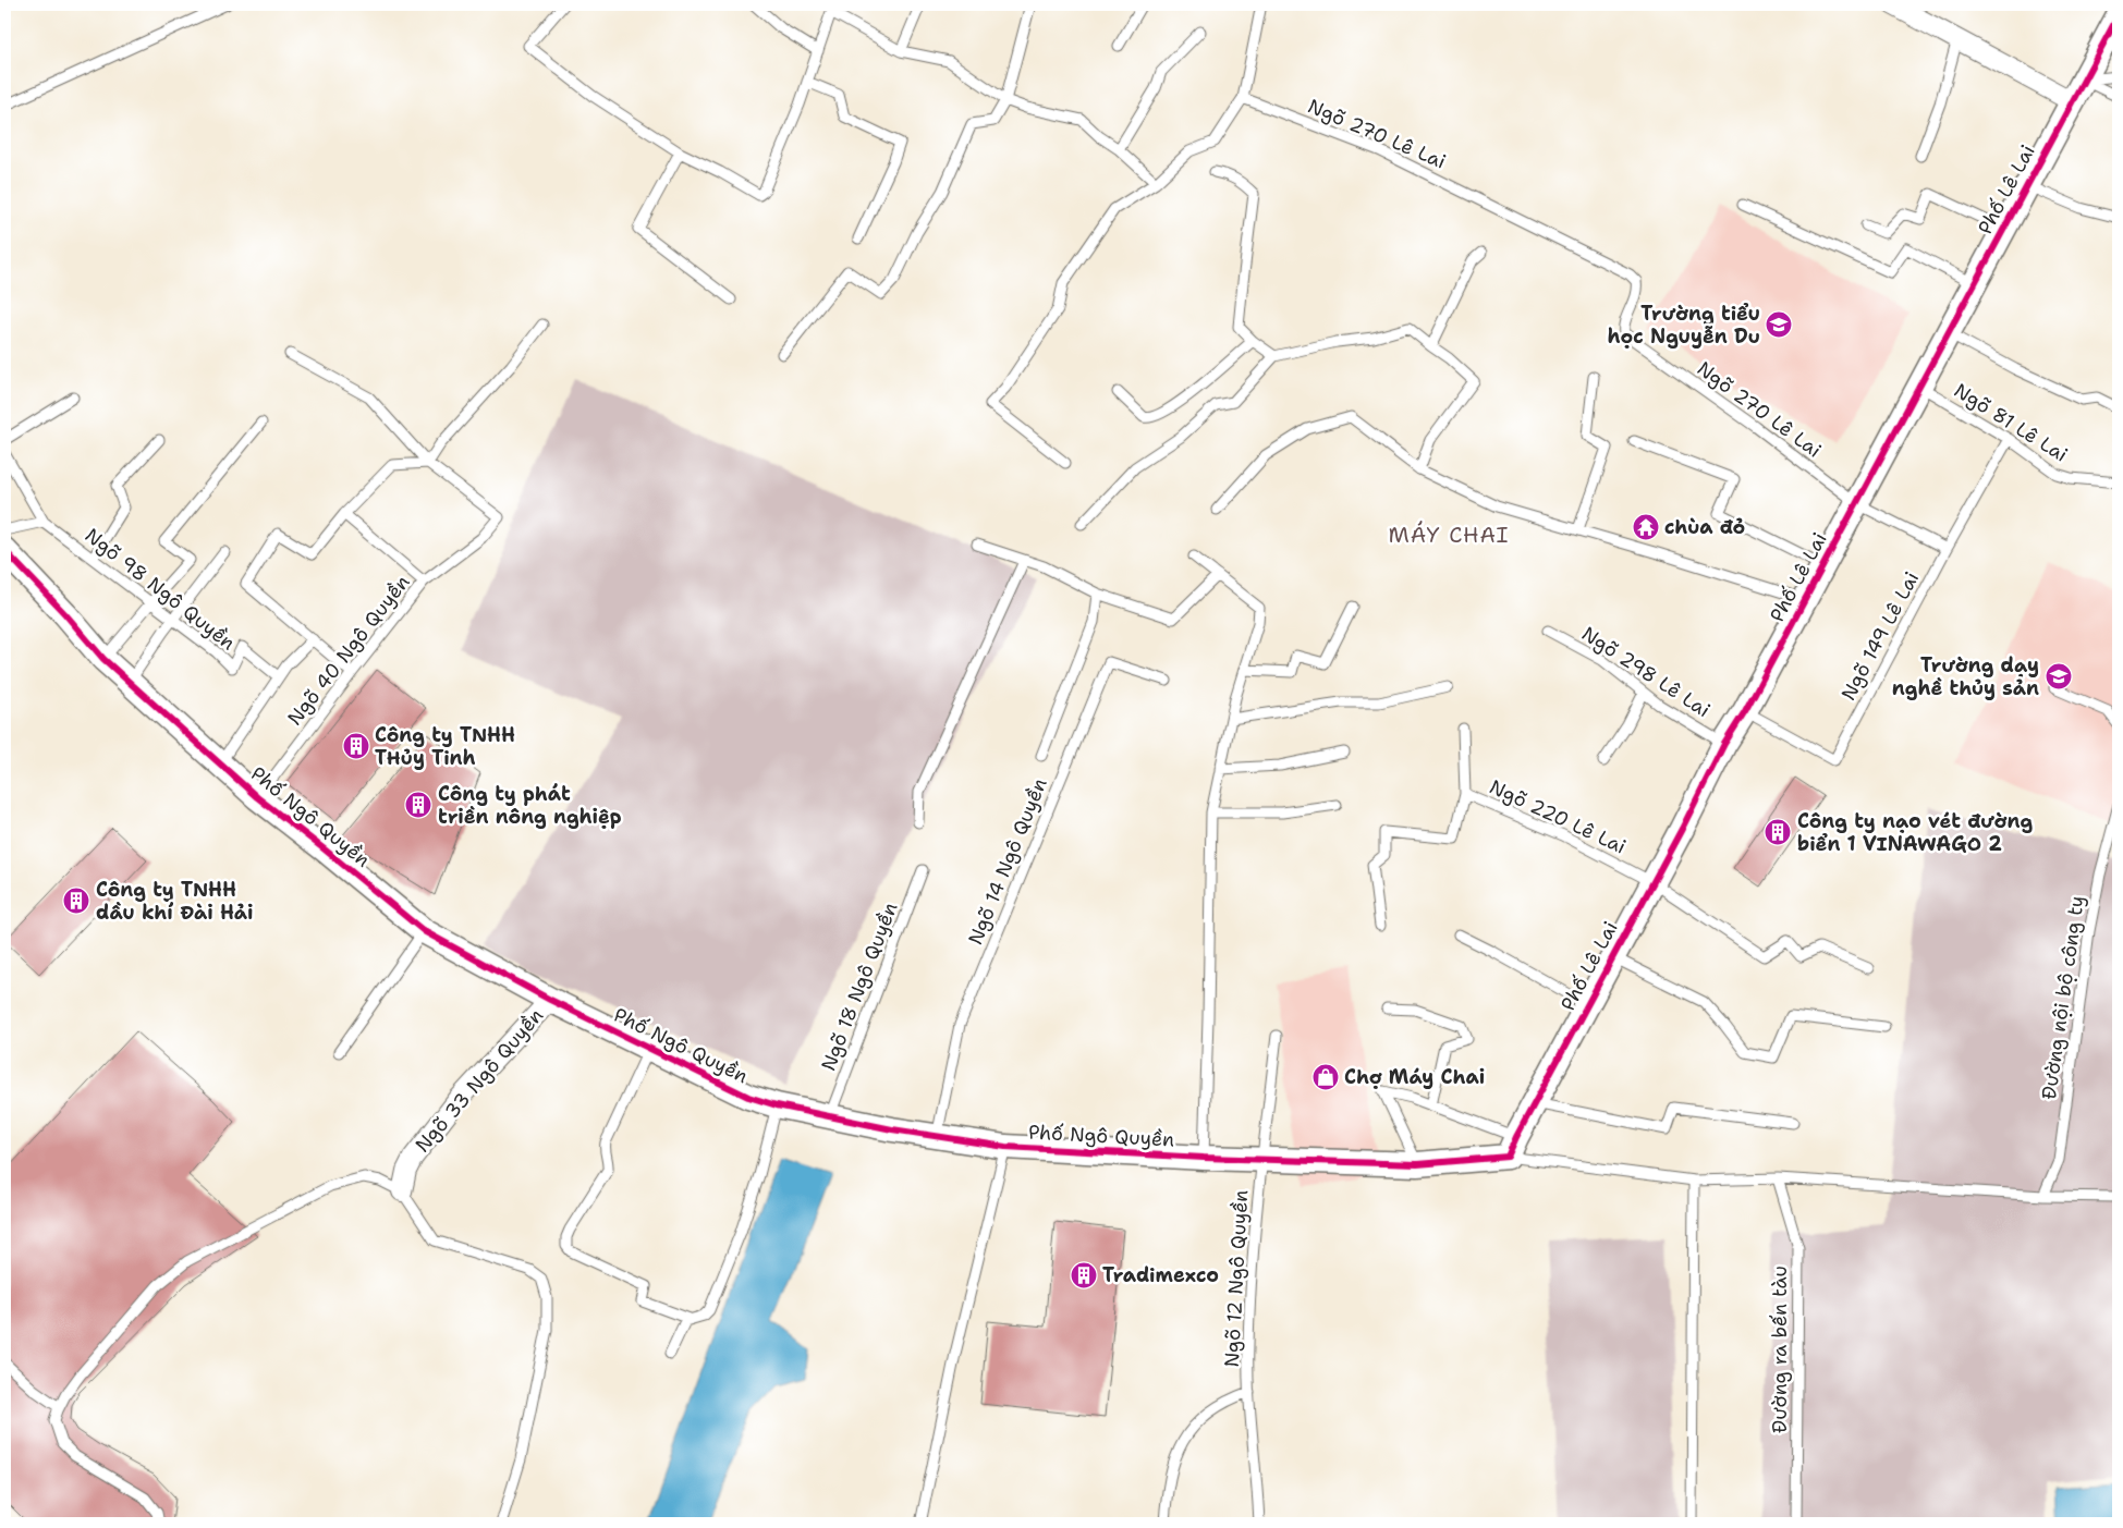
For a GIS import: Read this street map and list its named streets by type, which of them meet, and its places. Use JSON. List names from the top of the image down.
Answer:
{
  "streets": {
    "street": ["Phố Lê Lai", "Phố Ngô Quyền", "Ngõ 33 Ngô Quyền"],
    "lane": [
      "Ngõ 270 Lê Lai",
      "Ngõ 81 Lê Lai",
      "Ngõ 98 Ngô Quyền",
      "Ngõ 149 Lê Lai",
      "Ngõ 40 Ngô Quyền",
      "Ngõ 298 Lê Lai",
      "Ngõ 220 Lê Lai",
      "Ngõ 14 Ngô Quyền",
      "Ngõ 18 Ngô Quyền",
      "Đường nội bộ công ty",
      "Ngõ 12 Ngô Quyền",
      "Đường ra bến tàu"
    ]
  },
  "crossings": [
    ["Ngõ 270 Lê Lai", "Phố Lê Lai"],
    ["Phố Lê Lai", "Ngõ 81 Lê Lai"],
    ["Phố Lê Lai", "Ngõ 149 Lê Lai"],
    ["Phố Lê Lai", "Ngõ 298 Lê Lai"],
    ["Phố Lê Lai", "Phố Ngô Quyền"],
    ["Phố Lê Lai", "Ngõ 220 Lê Lai"],
    ["Ngõ 81 Lê Lai", "Ngõ 149 Lê Lai"],
    ["Ngõ 40 Ngô Quyền", "Phố Ngô Quyền"],
    ["Phố Ngô Quyền", "Ngõ 14 Ngô Quyền"],
    ["Phố Ngô Quyền", "Ngõ 18 Ngô Quyền"],
    ["Phố Ngô Quyền", "Ngõ 33 Ngô Quyền"],
    ["Phố Ngô Quyền", "Ngõ 12 Ngô Quyền"]
  ],
  "districts": ["MÁY CHAI"],
  "places": {
    "school or university": ["Trường tiểu học Nguyễn Du", "Trường dạy nghề thủy sản"],
    "temple": ["chùa đỏ"],
    "building": [
      "Công ty TNHH THủy Tinh",
      "Công ty phát triền nông nghiệp",
      "Công ty nạo vét đường biển 1 VINAWAGO 2",
      "Công ty TNHH dầu khí Đài Hải",
      "Tradimexco"
    ],
    "shop": ["Chợ Máy Chai"]
  }
}
